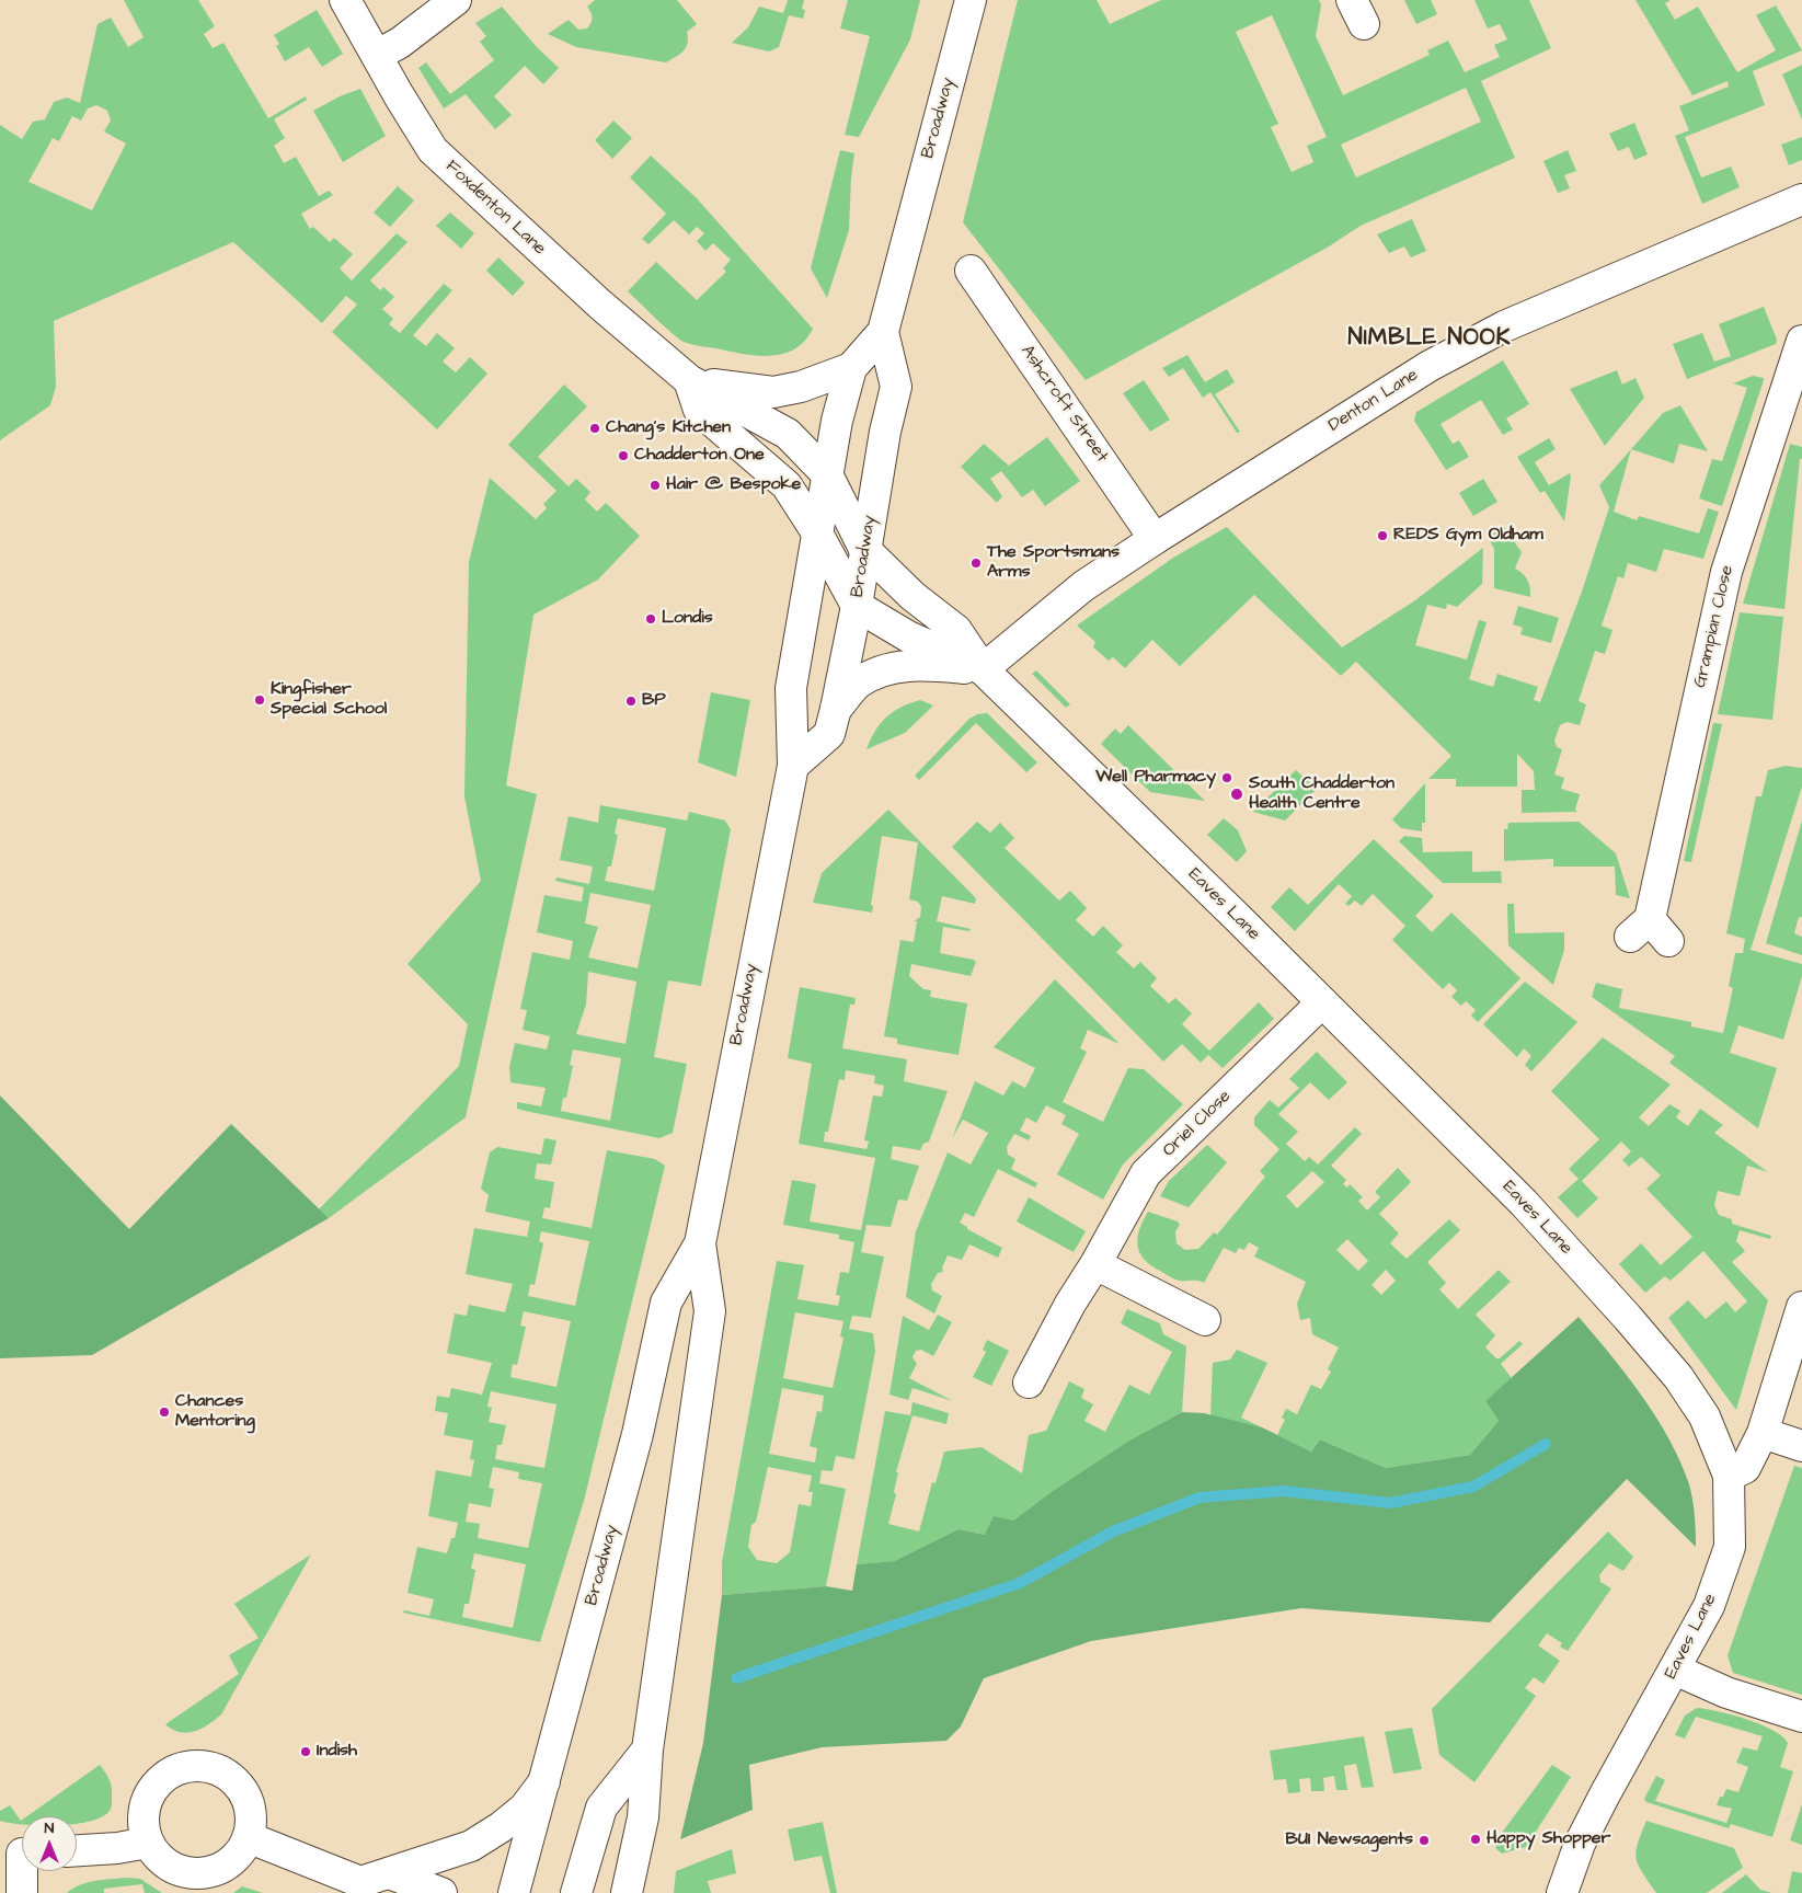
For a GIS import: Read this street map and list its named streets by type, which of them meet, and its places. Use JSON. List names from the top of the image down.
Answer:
{
  "streets": {
    "main road": [
      "Broadway",
      "Foxdenton Lane",
      "Denton Lane",
      "Ashcroft Street",
      "Grampian Close",
      "Eaves Lane",
      "Oriel Close"
    ]
  },
  "crossings": [
    ["Broadway", "Foxdenton Lane"],
    ["Broadway", "Eaves Lane"],
    ["Foxdenton Lane", "Eaves Lane"],
    ["Denton Lane", "Ashcroft Street"],
    ["Denton Lane", "Eaves Lane"],
    ["Eaves Lane", "Oriel Close"]
  ],
  "districts": ["NIMBLE NOOK"],
  "places": [
    "Chang's Kitchen",
    "Chadderton One",
    "Hair @ Bespoke",
    "REDS Gym Oldham",
    "The Sportsmans Arms",
    "Londis",
    "Kingfisher Special School",
    "BP",
    "Well Pharmacy",
    "South Chadderton Health Centre",
    "Chances Mentoring",
    "Indish",
    "Happy Shopper",
    "BUI Newsagents"
  ],
  "north": "top"
}
